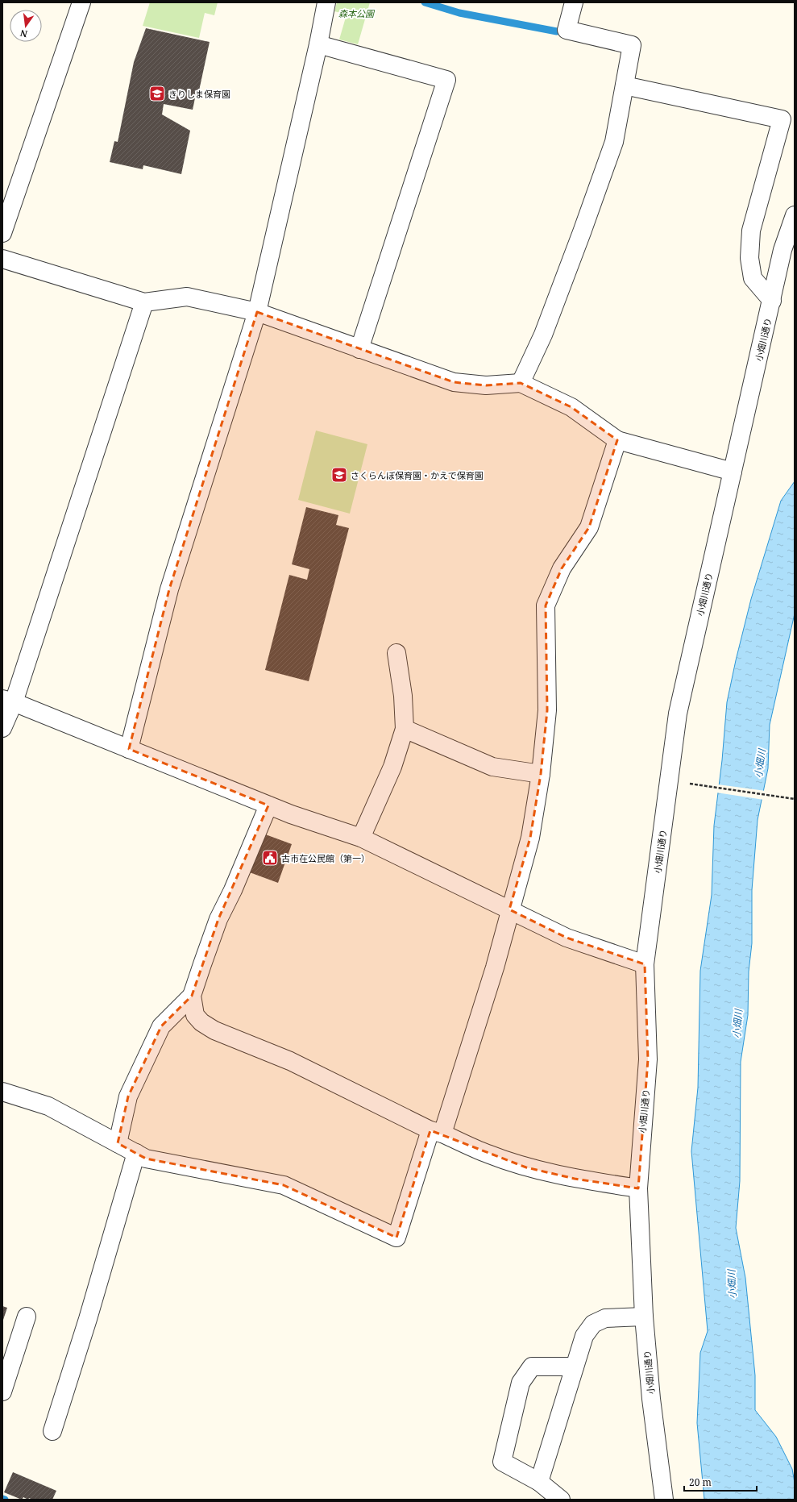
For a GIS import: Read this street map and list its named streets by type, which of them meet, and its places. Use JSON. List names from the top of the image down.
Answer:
{
  "streets": {
    "street": ["小畑川通り"]
  },
  "water": ["小畑川"],
  "parks": ["森本公園"],
  "places": {
    "school or university": ["きりしま保育園", "さくらんぼ保育園・かえで保育園"],
    "public building": ["古市在公民館（第一）"]
  },
  "scale_bar": "20 m",
  "north": "bottom"
}
